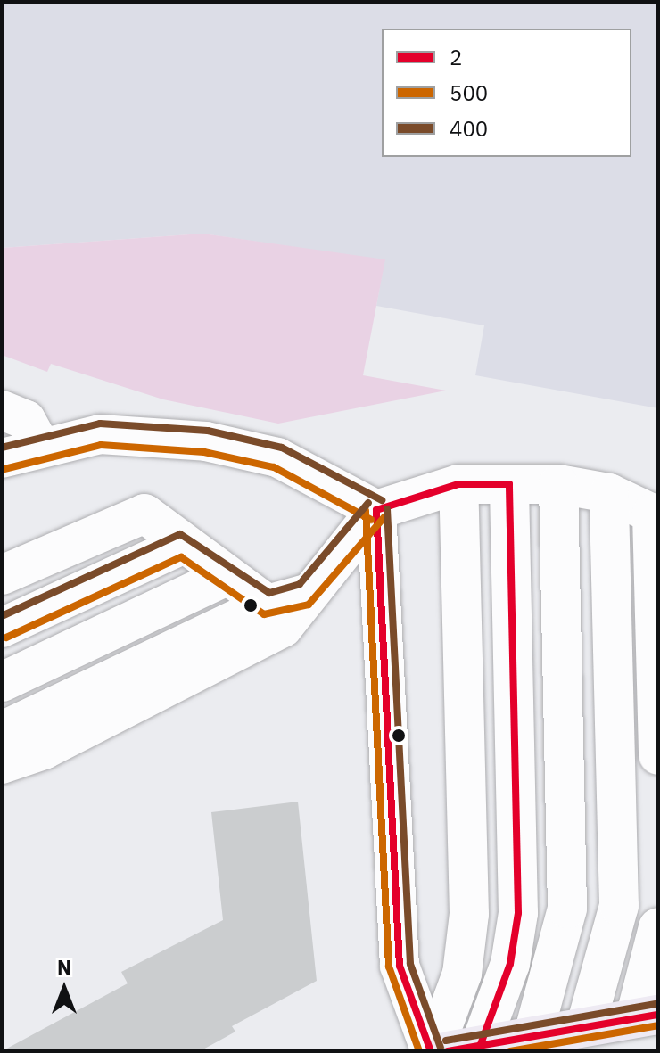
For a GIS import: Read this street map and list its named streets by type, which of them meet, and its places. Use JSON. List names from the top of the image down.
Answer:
{
  "lines": ["transit line 400", "transit line 500", "transit line 2"],
  "legend": ["2", "500", "400"],
  "north": "top"
}
